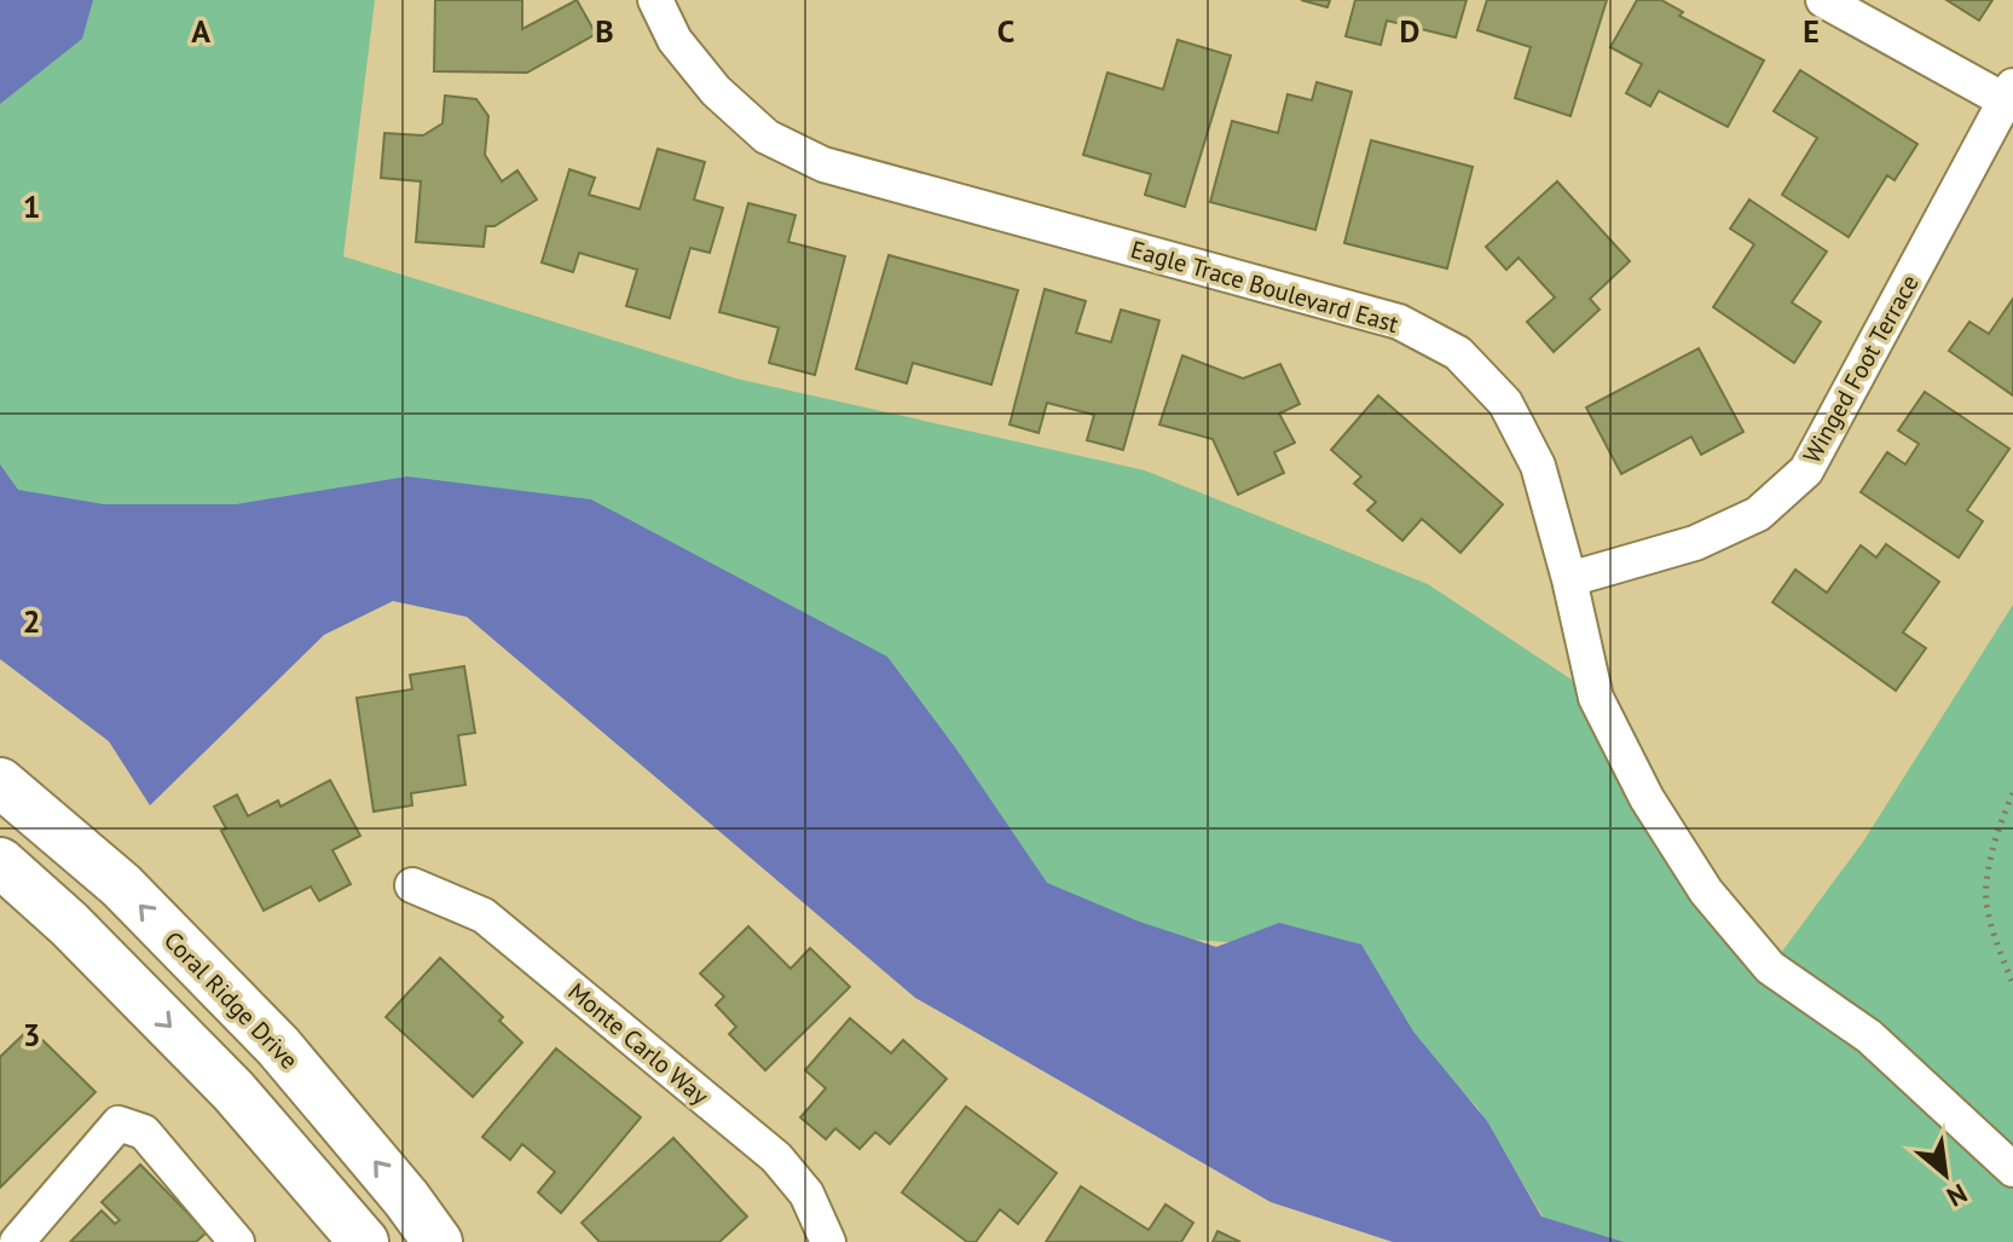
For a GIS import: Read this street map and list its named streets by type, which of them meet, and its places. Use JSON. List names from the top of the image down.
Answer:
{
  "streets": {
    "main road": ["Coral Ridge Drive"],
    "street": ["Eagle Trace Boulevard East", "Winged Foot Terrace", "Monte Carlo Way"]
  },
  "crossings": [
    ["Eagle Trace Boulevard East", "Winged Foot Terrace"]
  ],
  "north": "bottom right",
  "grid": {
    "columns": [
      "A",
      "B",
      "C",
      "D",
      "E"
    ],
    "rows": ["1", "2", "3"]
  }
}
